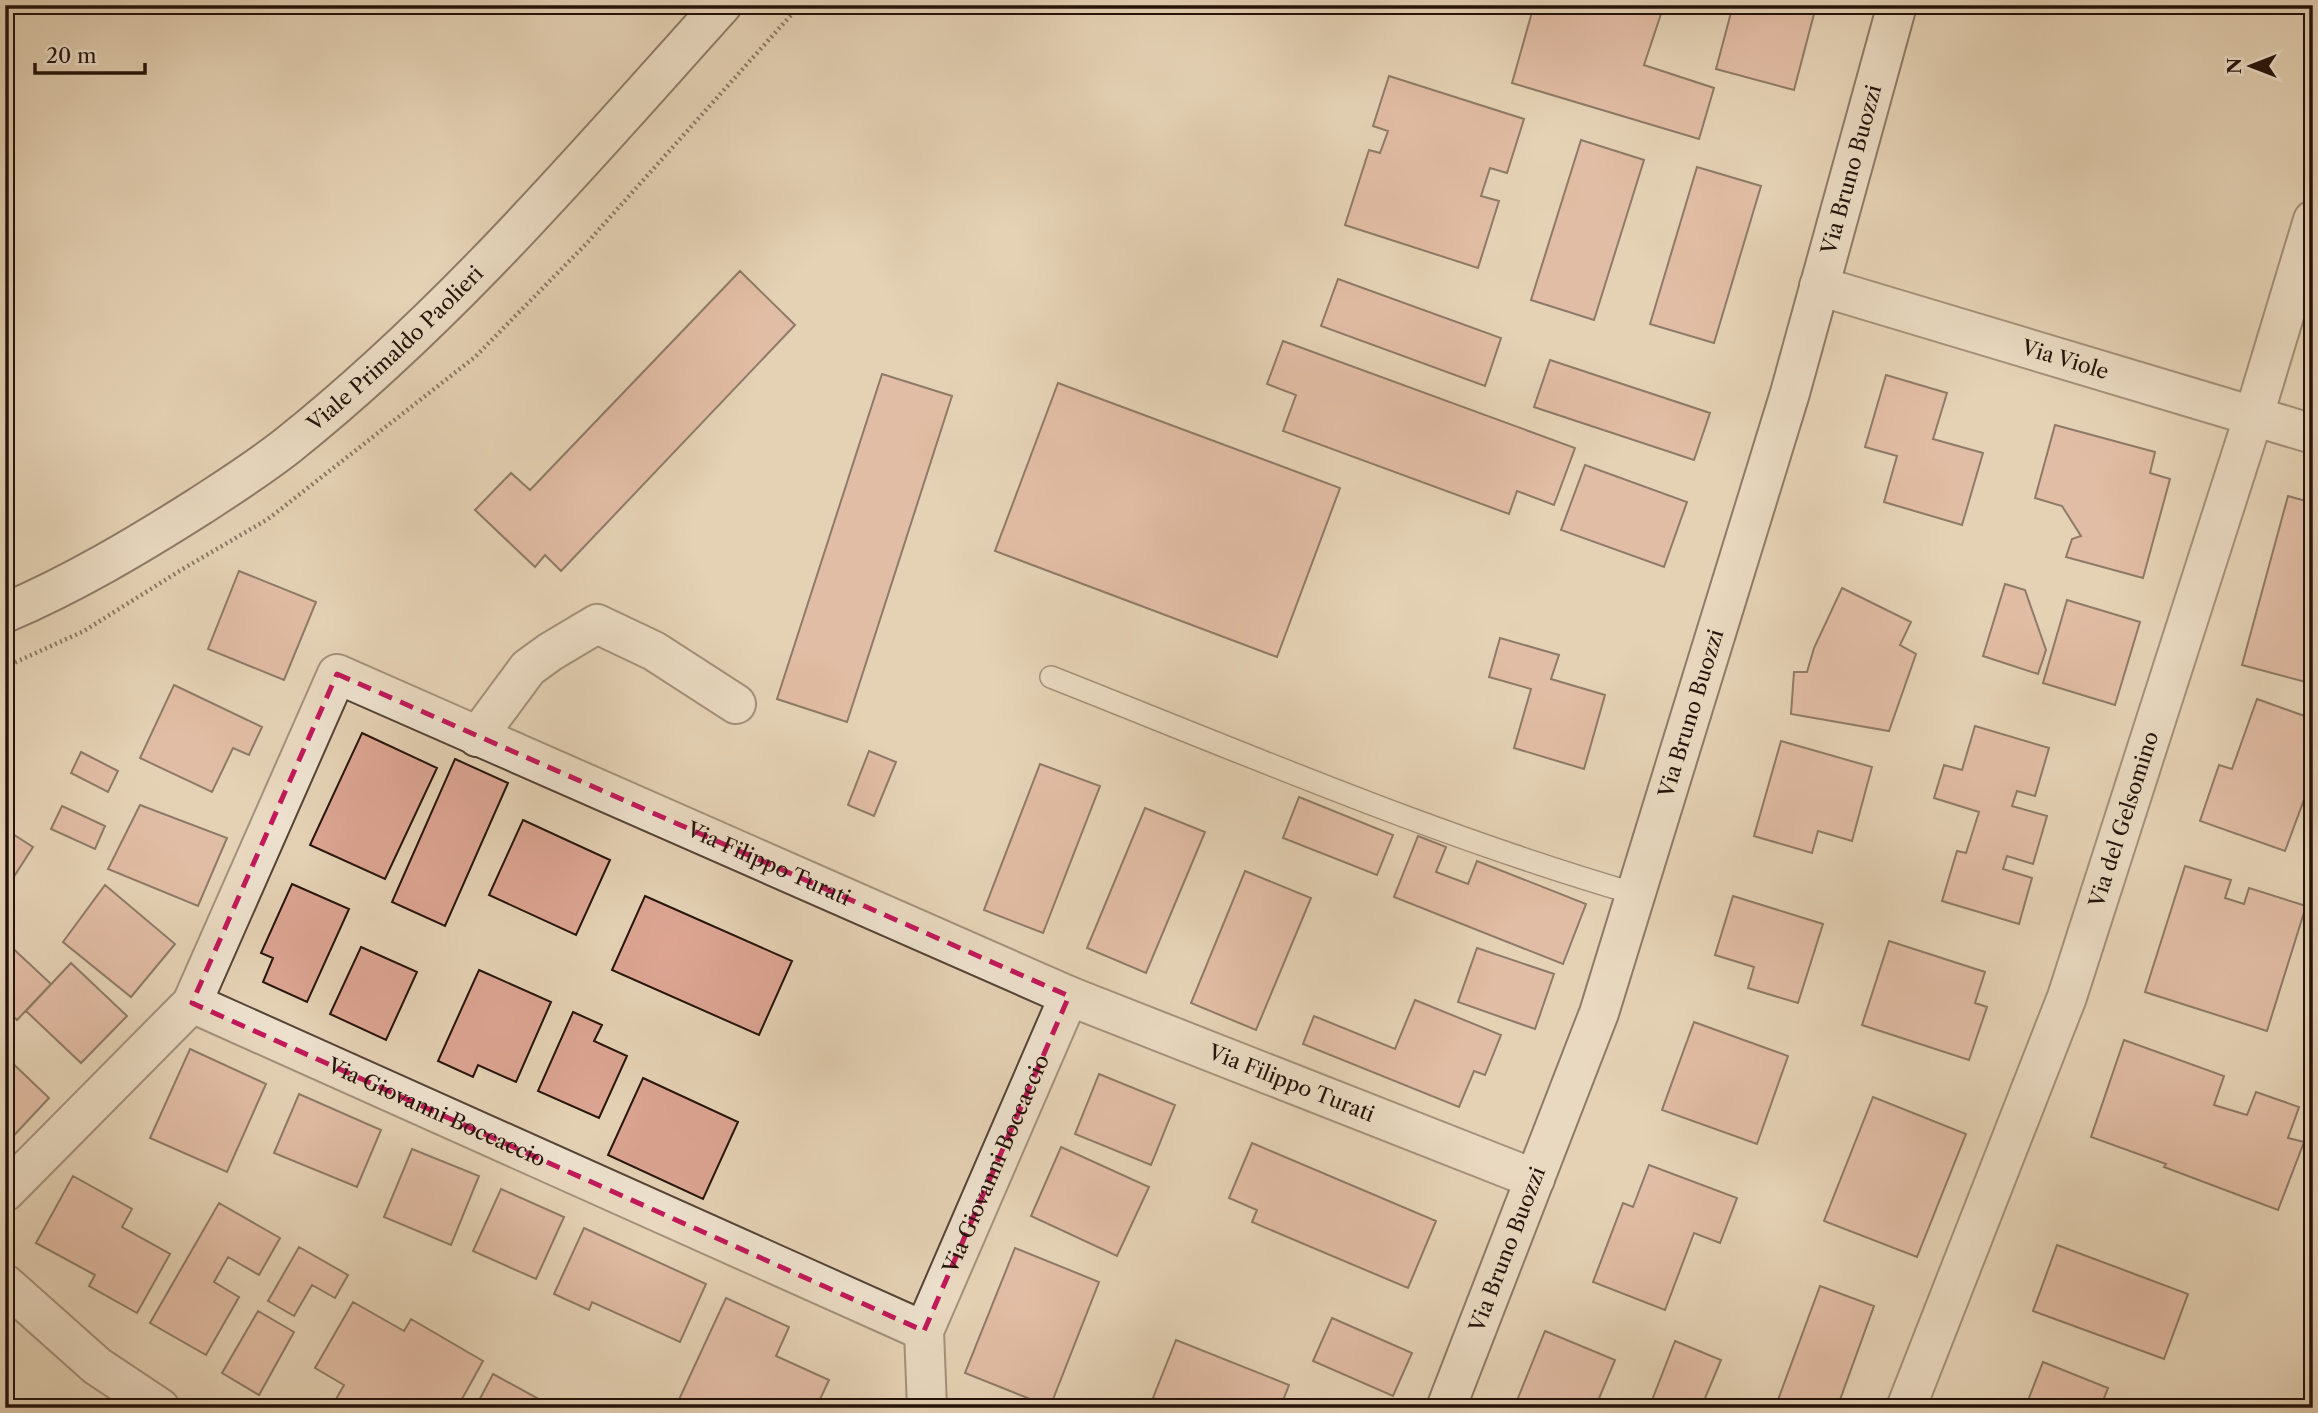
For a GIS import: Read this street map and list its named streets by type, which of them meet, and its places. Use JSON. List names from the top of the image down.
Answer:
{
  "streets": {
    "street": [
      "Via Bruno Buozzi",
      "Viale Primaldo Paolieri",
      "Via Viole",
      "Via del Gelsomino",
      "Via Filippo Turati",
      "Via Giovanni Boccaccio"
    ]
  },
  "crossings": [
    ["Via Bruno Buozzi", "Via Viole"],
    ["Via Bruno Buozzi", "Via Filippo Turati"],
    ["Via Viole", "Via del Gelsomino"],
    ["Via Filippo Turati", "Via Giovanni Boccaccio"]
  ],
  "scale_bar": "20 m",
  "north": "left"
}
